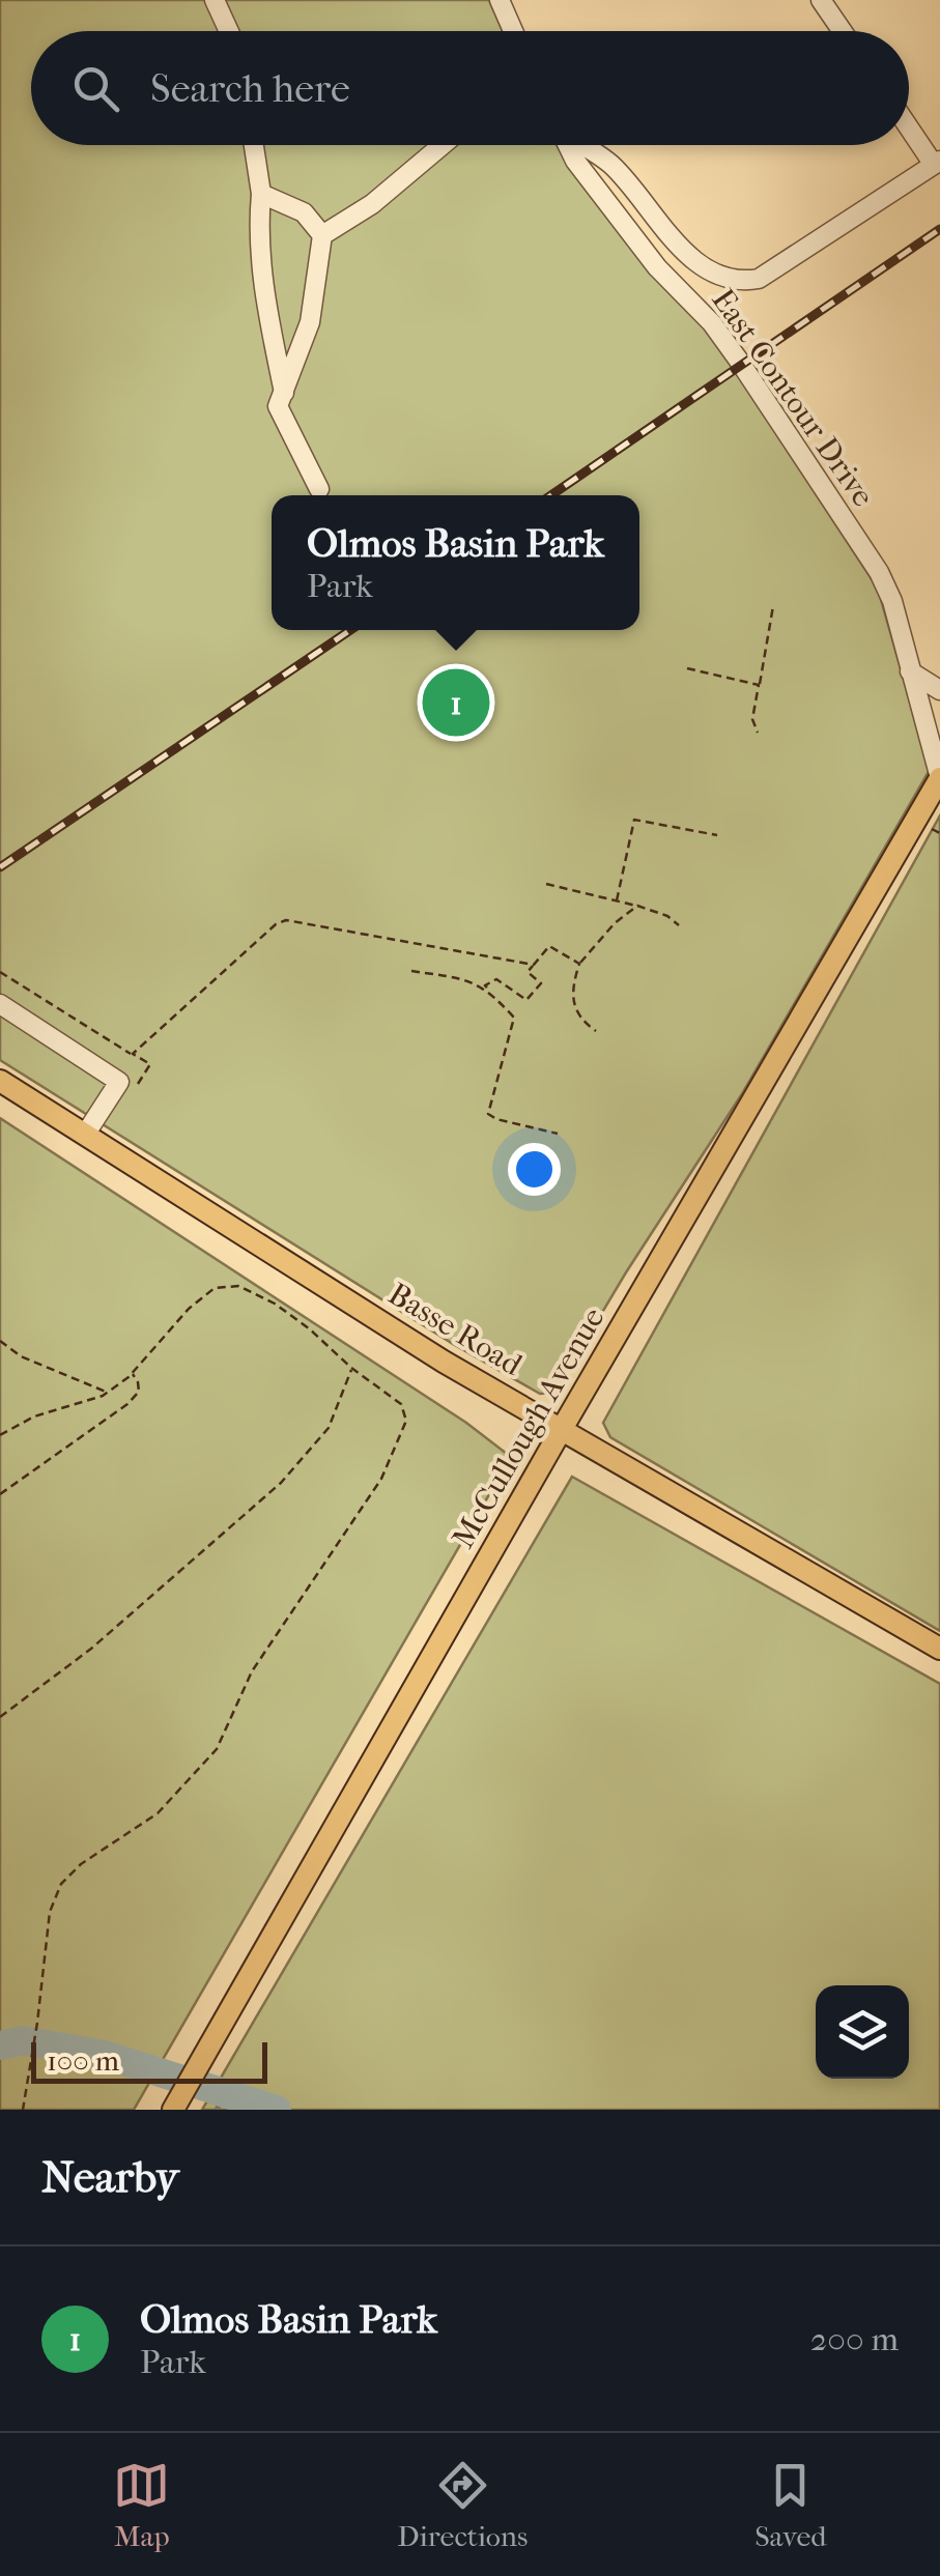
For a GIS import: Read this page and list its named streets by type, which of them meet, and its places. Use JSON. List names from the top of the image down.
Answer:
{
  "streets": {
    "main road": ["Basse Road", "McCullough Avenue"],
    "street": ["East Contour Drive"]
  },
  "crossings": [
    ["East Contour Drive", "McCullough Avenue"],
    ["Basse Road", "McCullough Avenue"]
  ],
  "scale_bar": "100 m",
  "page": {
    "search": "Search here",
    "popup": ["Olmos Basin Park", "Park"],
    "pins": "1",
    "scale": "100 m",
    "heading": "Nearby",
    "list": [
      {
        "mark": "1",
        "name": "Olmos Basin Park",
        "note": "Park",
        "value": "200 m"
      }
    ],
    "nav": ["Map", "Directions", "Saved"]
  }
}
